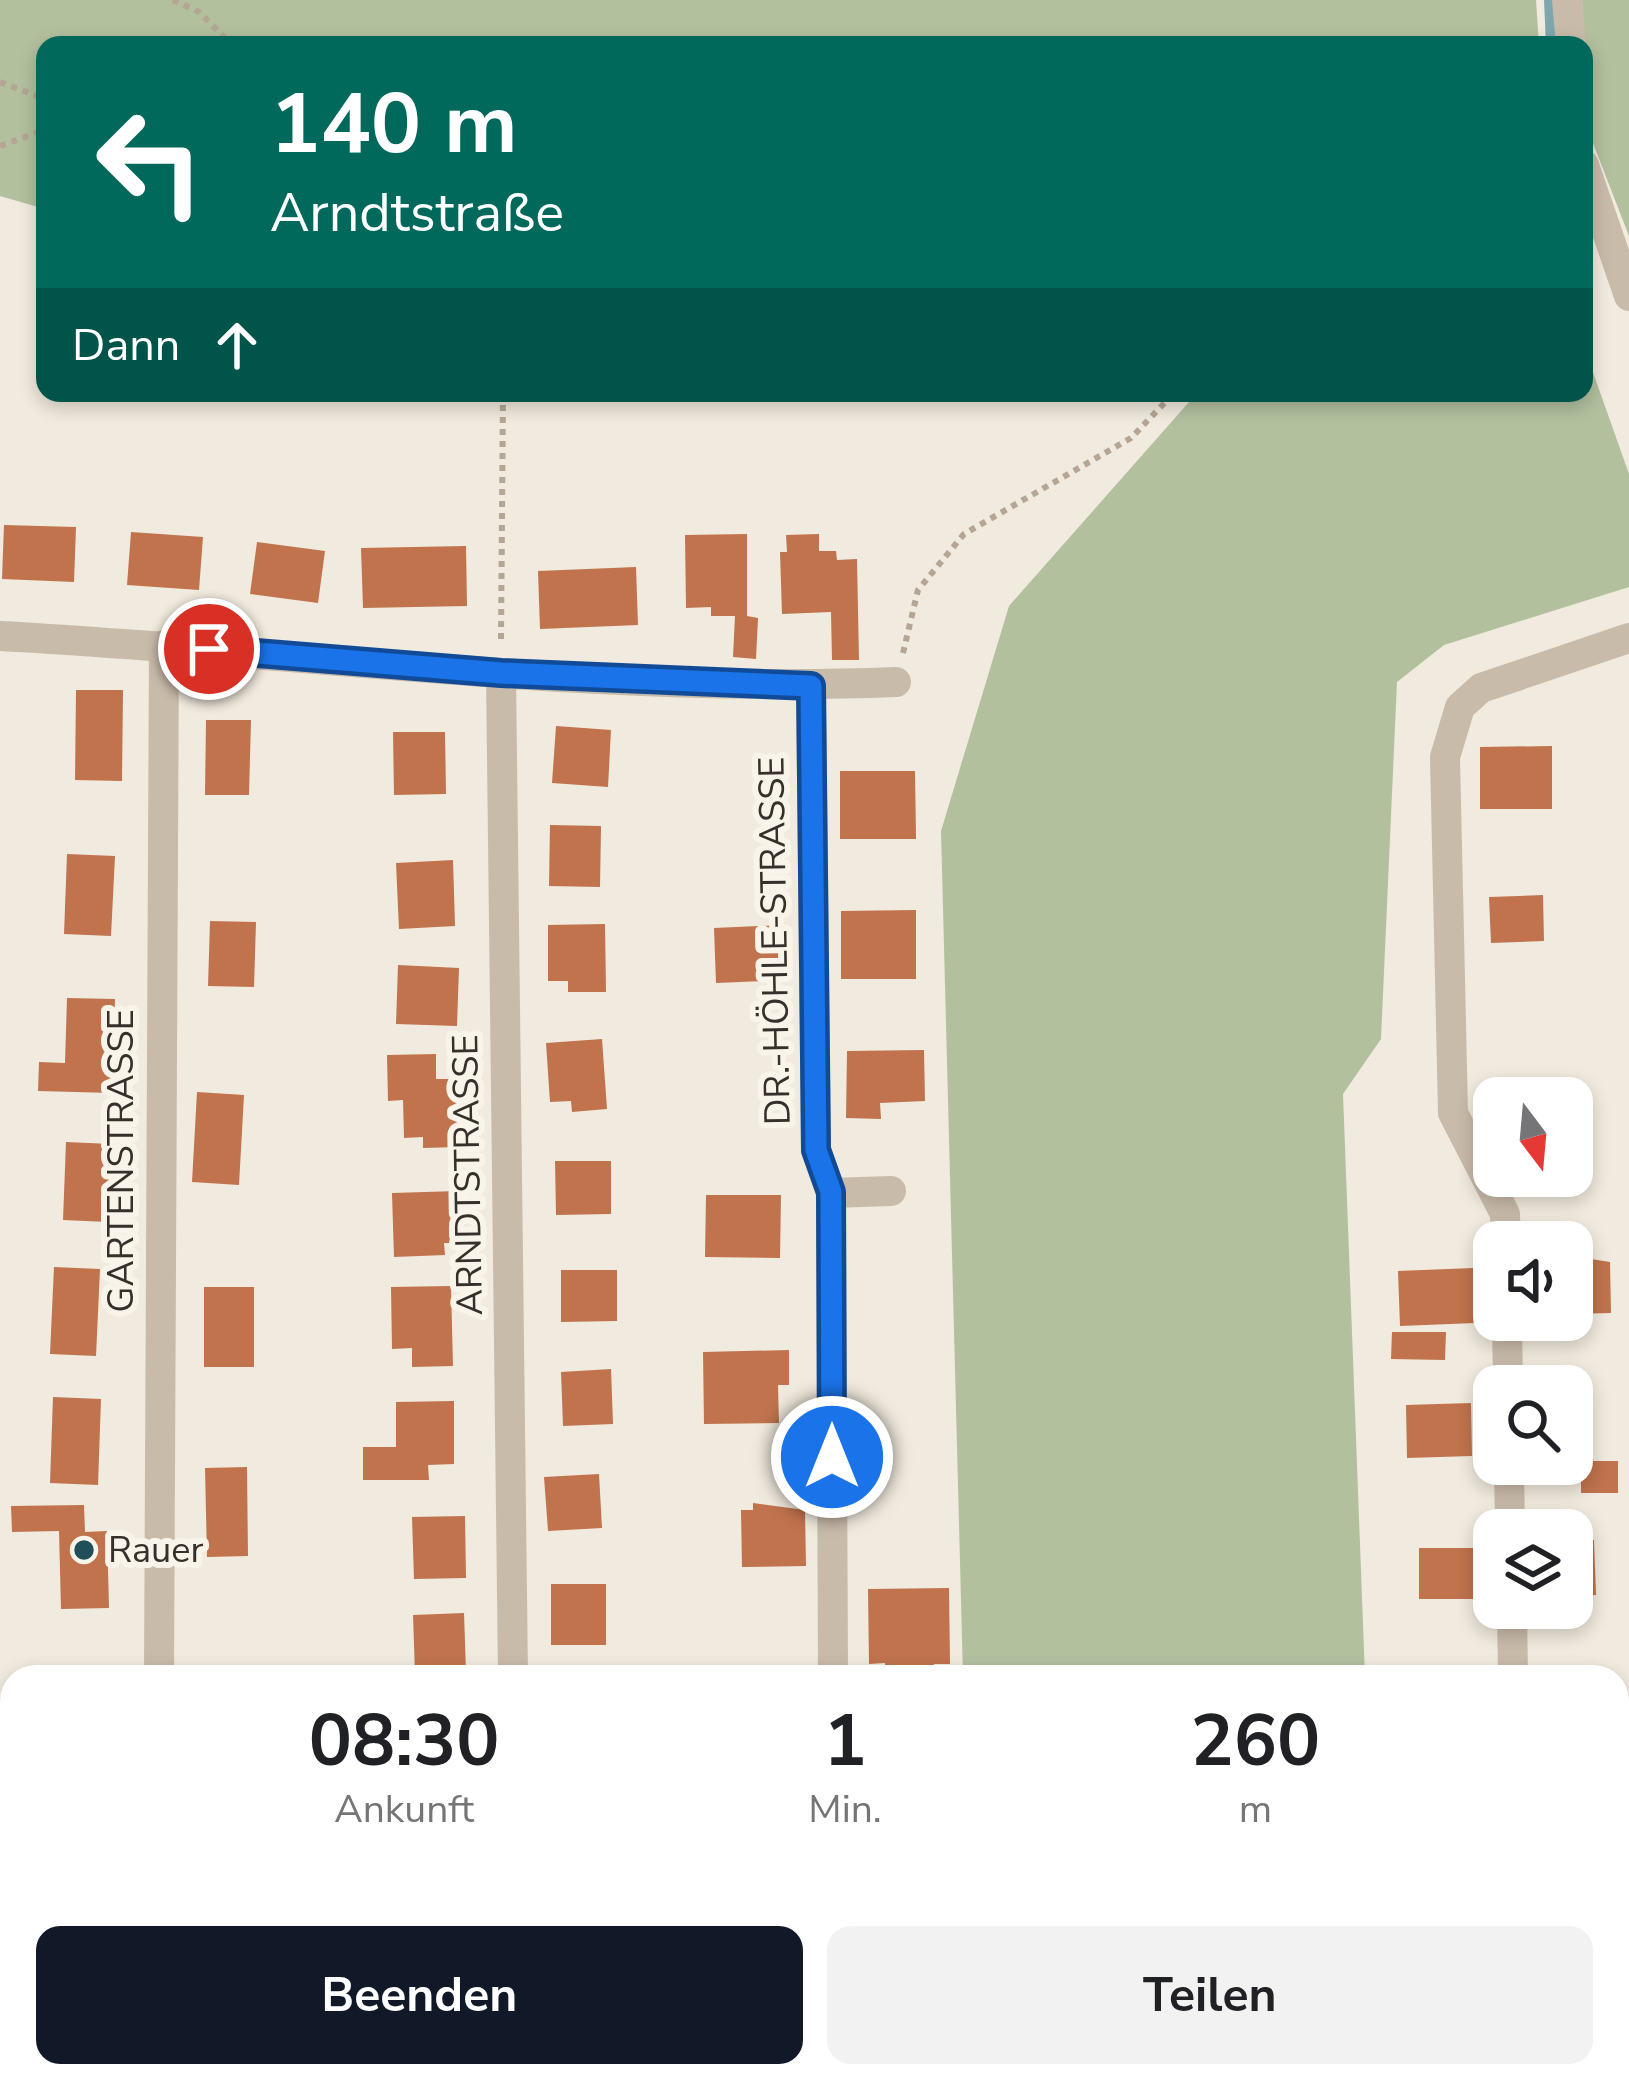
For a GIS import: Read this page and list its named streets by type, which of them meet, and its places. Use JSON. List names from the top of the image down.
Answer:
{
  "streets": {
    "street": ["DR.-HÖHLE-STRASSE", "GARTENSTRASSE", "ARNDTSTRASSE"]
  },
  "places": ["Rauer"],
  "north": "bottom",
  "page": {
    "turn": ["140 m", "Arndtstraße"],
    "then": "Dann",
    "eta": [
      "08:30",
      "Ankunft",
      "1",
      "Min.",
      "260",
      "m"
    ],
    "buttons": ["Beenden", "Teilen"]
  }
}
